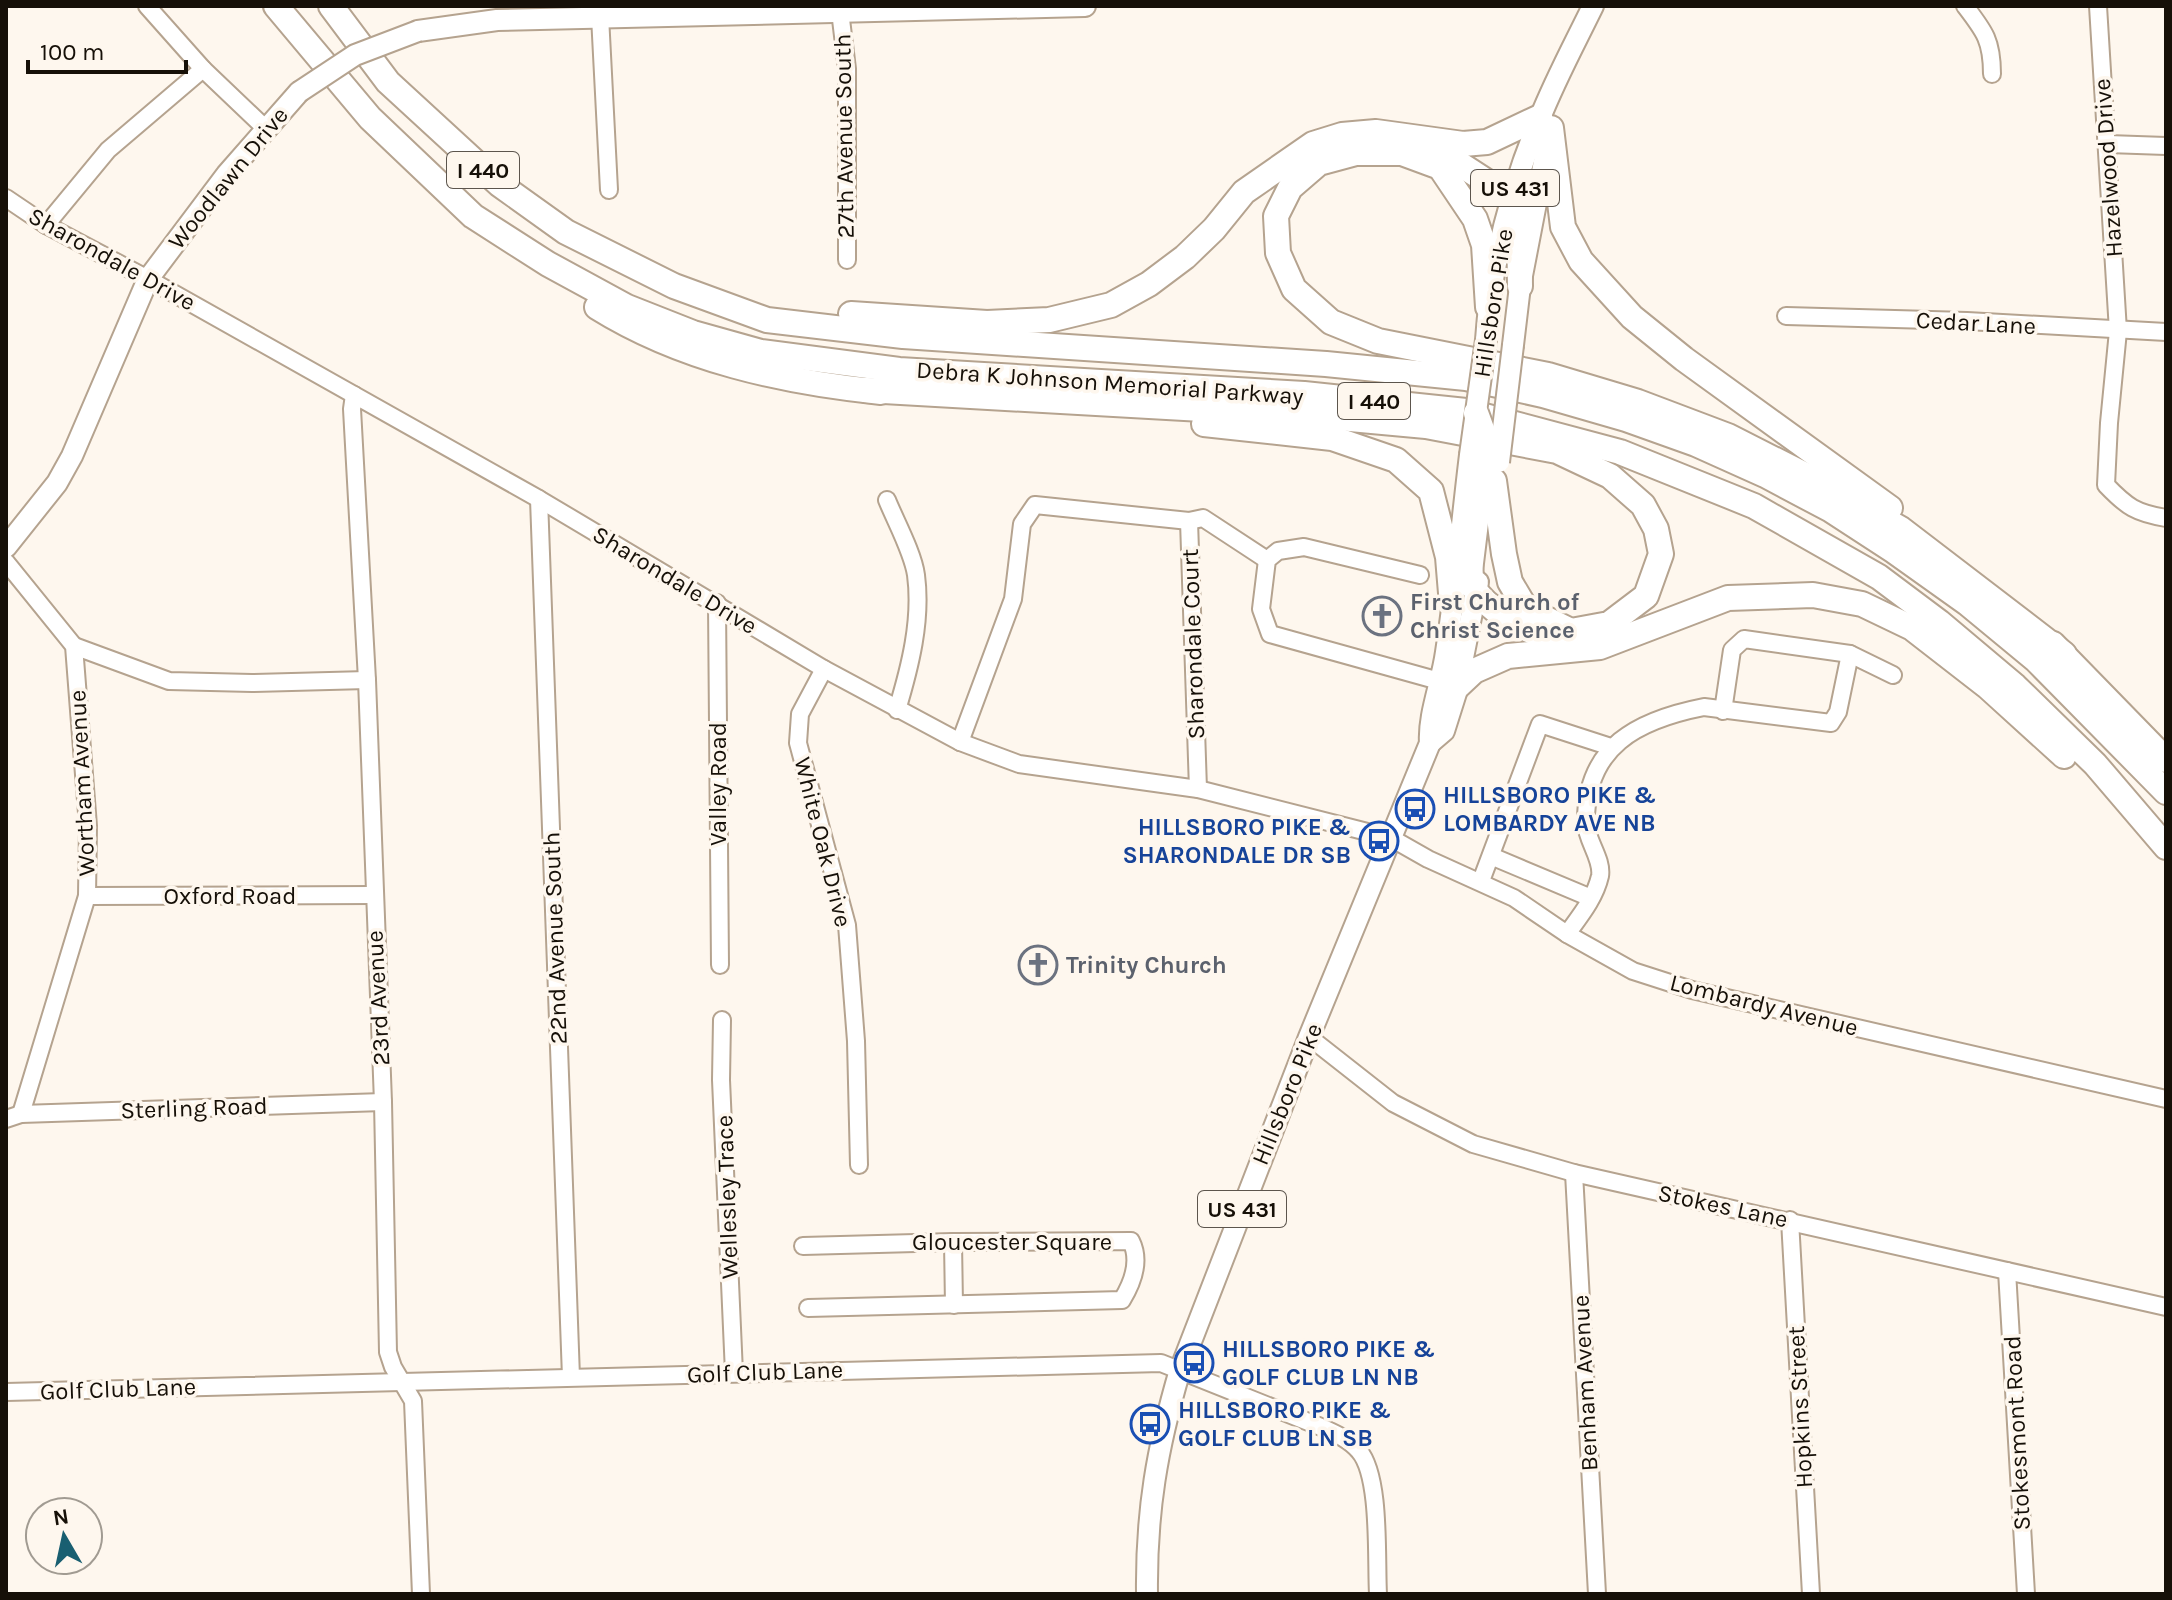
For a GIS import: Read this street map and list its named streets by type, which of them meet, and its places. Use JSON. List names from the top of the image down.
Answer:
{
  "streets": {
    "highway": ["I 440", "Debra K Johnson Memorial Parkway"],
    "main road": ["Woodlawn Drive", "US 431", "Hillsboro Pike"],
    "street": [
      "27th Avenue South",
      "Hazelwood Drive",
      "Sharondale Drive",
      "Cedar Lane",
      "Sharondale Court",
      "Wortham Avenue",
      "Valley Road",
      "White Oak Drive",
      "Oxford Road",
      "22nd Avenue South",
      "23rd Avenue",
      "Lombardy Avenue",
      "Sterling Road",
      "Wellesley Trace",
      "Stokes Lane",
      "Gloucester Square",
      "Golf Club Lane",
      "Benham Avenue",
      "Hopkins Street",
      "Stokesmont Road"
    ]
  },
  "crossings": [
    ["27th Avenue South", "Woodlawn Drive"],
    ["Hazelwood Drive", "Cedar Lane"],
    ["Woodlawn Drive", "Sharondale Drive"],
    ["Sharondale Drive", "Hillsboro Pike"],
    ["Sharondale Drive", "Sharondale Court"],
    ["Sharondale Drive", "Valley Road"],
    ["Sharondale Drive", "White Oak Drive"],
    ["Sharondale Drive", "22nd Avenue South"],
    ["Sharondale Drive", "23rd Avenue"],
    ["Sharondale Drive", "Lombardy Avenue"],
    ["Hillsboro Pike", "Lombardy Avenue"],
    ["Hillsboro Pike", "Stokes Lane"],
    ["Hillsboro Pike", "Golf Club Lane"],
    ["Wortham Avenue", "Oxford Road"],
    ["Wortham Avenue", "Sterling Road"],
    ["Oxford Road", "23rd Avenue"],
    ["22nd Avenue South", "Golf Club Lane"],
    ["23rd Avenue", "Sterling Road"],
    ["23rd Avenue", "Golf Club Lane"],
    ["Wellesley Trace", "Golf Club Lane"],
    ["Stokes Lane", "Benham Avenue"],
    ["Stokes Lane", "Hopkins Street"],
    ["Stokes Lane", "Stokesmont Road"]
  ],
  "places": {
    "church": ["First Church of Christ Science", "Trinity Church"],
    "bus stop": [
      "HILLSBORO PIKE & LOMBARDY AVE NB",
      "HILLSBORO PIKE & SHARONDALE DR SB",
      "HILLSBORO PIKE & GOLF CLUB LN NB",
      "HILLSBORO PIKE & GOLF CLUB LN SB"
    ]
  },
  "scale_bar": "100 m",
  "north": "top"
}
